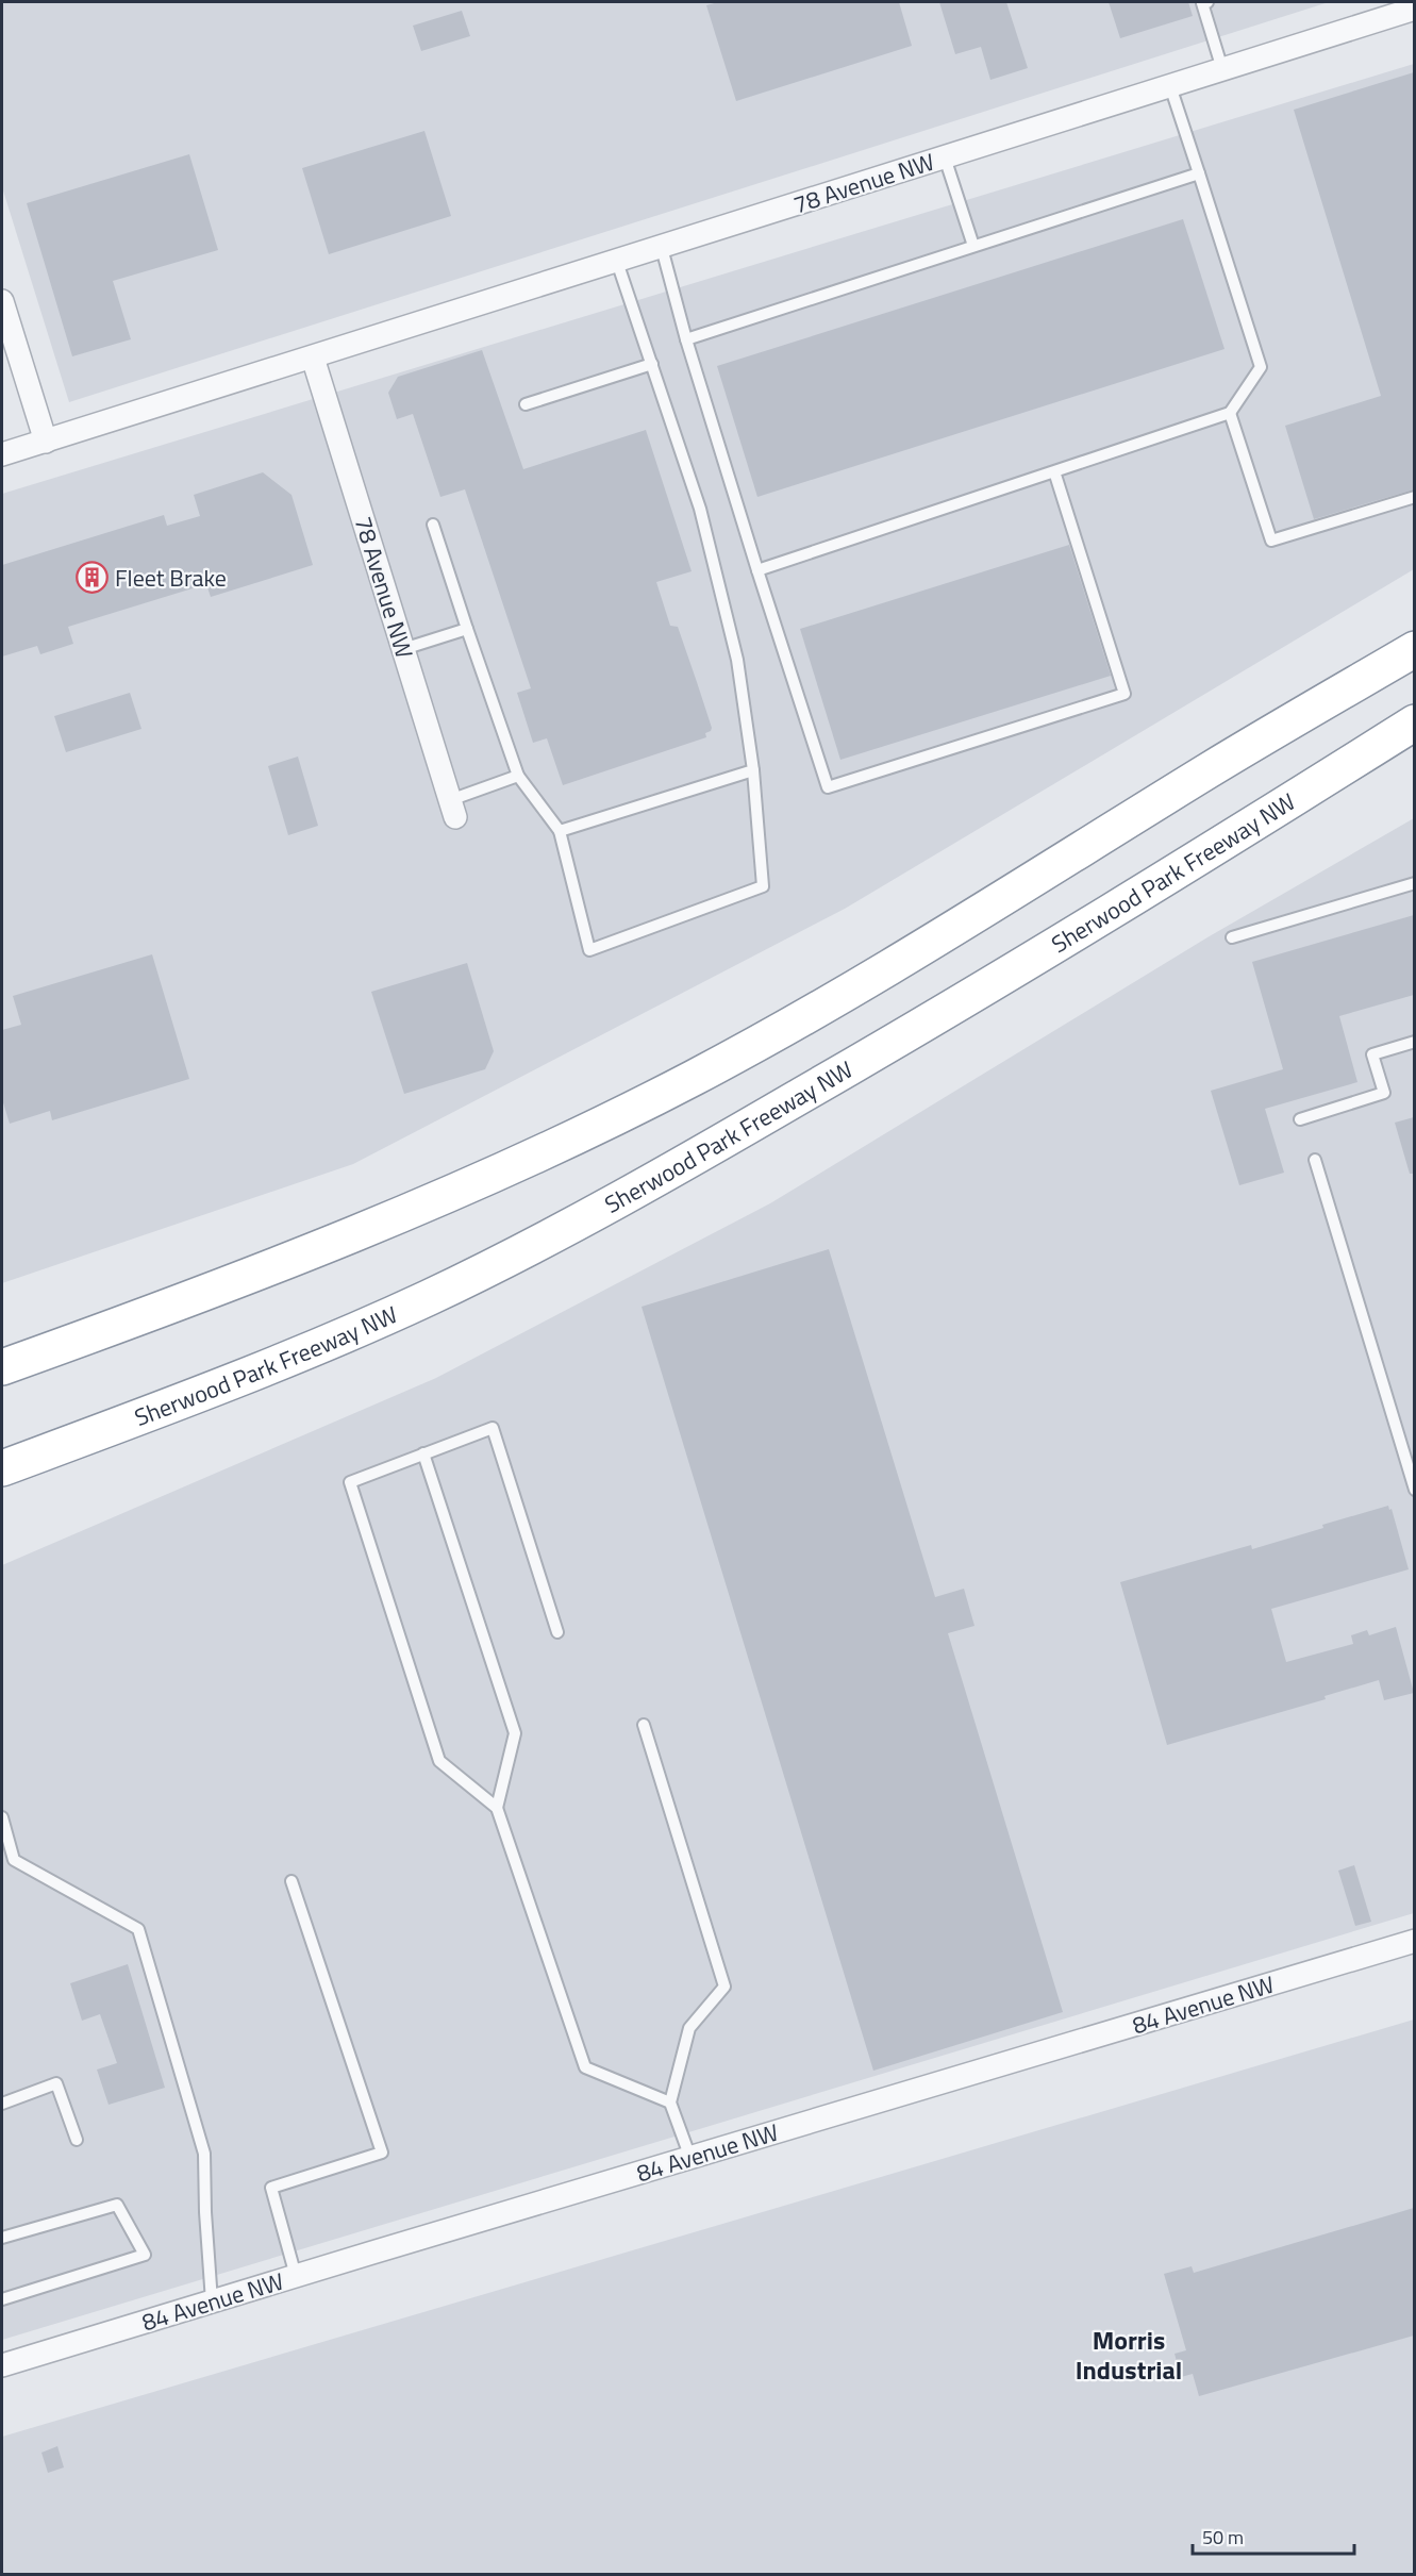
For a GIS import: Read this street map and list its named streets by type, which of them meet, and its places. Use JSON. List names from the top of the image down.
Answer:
{
  "streets": {
    "highway": ["Sherwood Park Freeway NW"],
    "street": ["78 Avenue NW", "84 Avenue NW"]
  },
  "districts": ["Morris Industrial"],
  "places": {
    "building": ["Fleet Brake"]
  },
  "scale_bar": "50 m"
}
